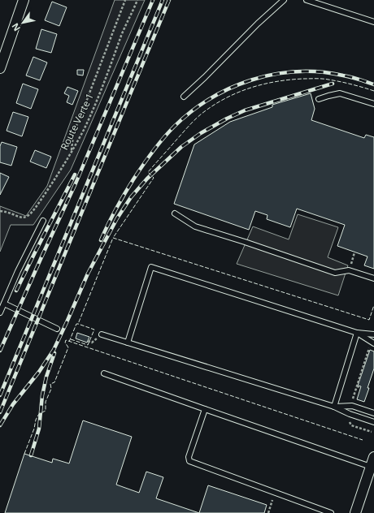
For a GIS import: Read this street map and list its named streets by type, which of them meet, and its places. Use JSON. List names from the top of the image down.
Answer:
{
  "streets": {
    "path": ["Route Verte 1"]
  },
  "north": "bottom left"
}
